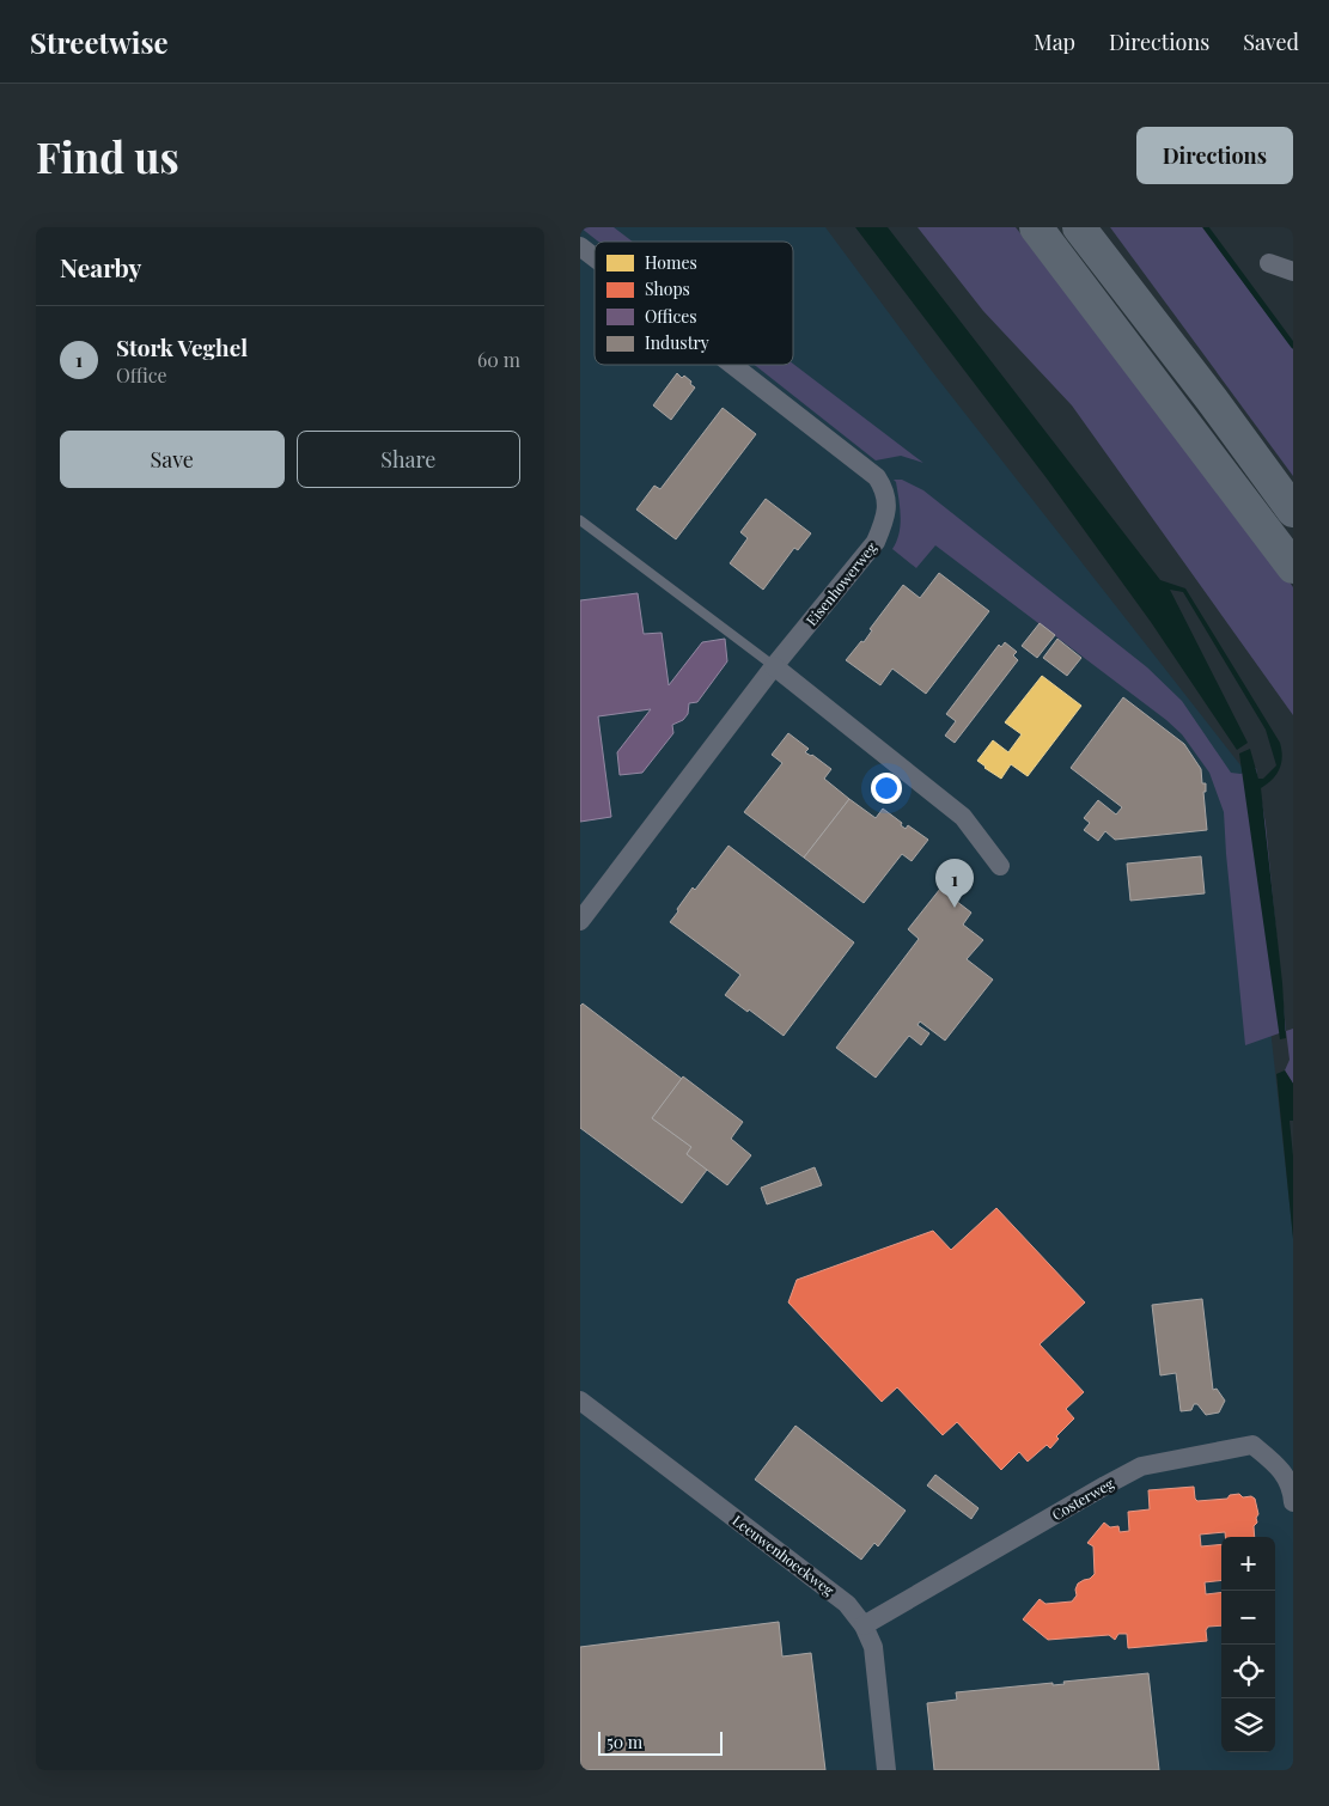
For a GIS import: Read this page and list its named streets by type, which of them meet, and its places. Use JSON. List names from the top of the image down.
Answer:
{
  "streets": {
    "street": ["Eisenhowerweg", "Costerweg", "Leeuwenhoeckweg"]
  },
  "crossings": [
    ["Costerweg", "Leeuwenhoeckweg"]
  ],
  "legend": [
    "Homes",
    "Shops",
    "Offices",
    "Industry"
  ],
  "scale_bar": "50 m",
  "page": {
    "header": "Streetwise",
    "nav": ["Map", "Directions", "Saved"],
    "buttons": [
      "Directions",
      ["Save", "Share"]
    ],
    "title": "Find us",
    "heading": "Nearby",
    "list": [
      {
        "mark": "1",
        "name": "Stork Veghel",
        "note": "Office",
        "value": "60 m"
      }
    ],
    "pins": "1",
    "map_buttons": ["+", "−"],
    "scale": "50 m"
  }
}
